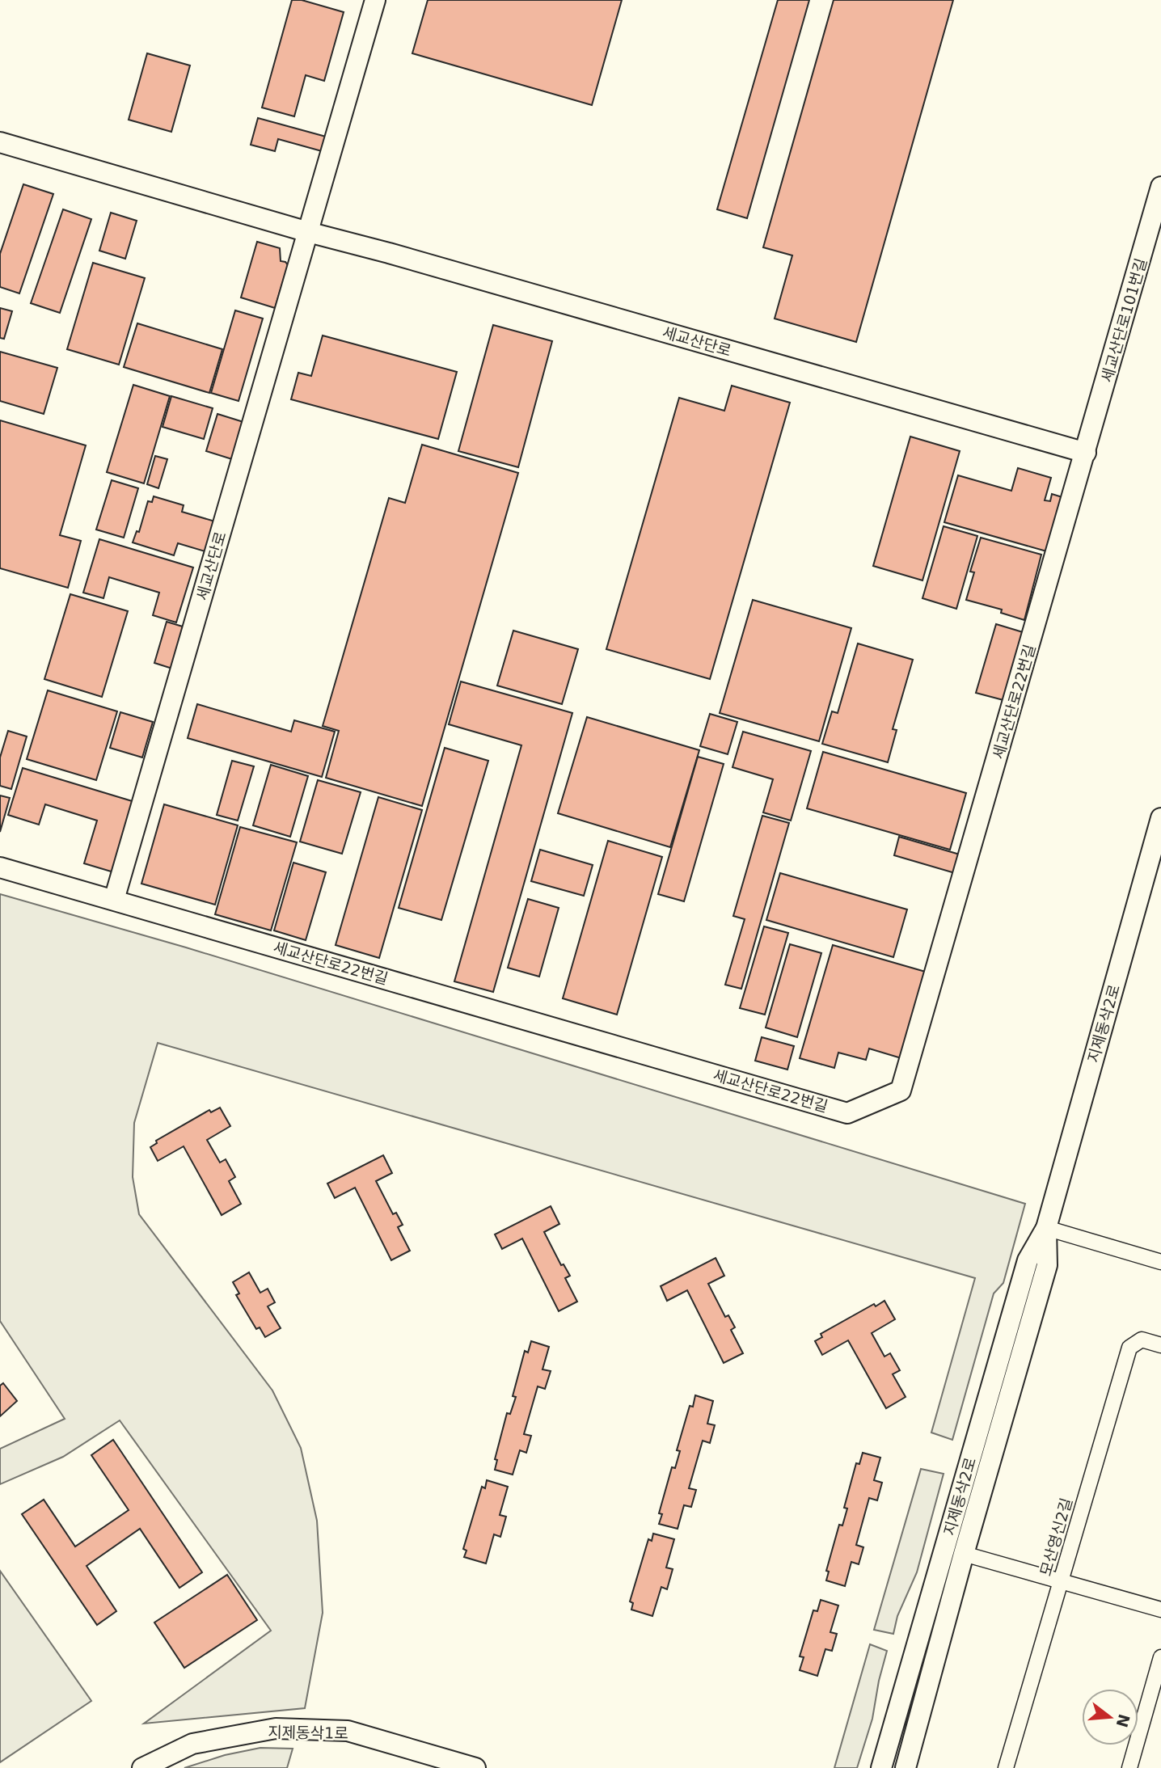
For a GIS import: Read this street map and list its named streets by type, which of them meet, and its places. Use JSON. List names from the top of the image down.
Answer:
{
  "streets": {
    "street": [
      "세교산단로101번길",
      "세교산단로",
      "세교산단로22번길",
      "지제동삭2로",
      "모산영신2길",
      "지제동삭1로"
    ]
  },
  "crossings": [
    ["세교산단로101번길", "세교산단로"],
    ["세교산단로101번길", "세교산단로22번길"],
    ["세교산단로", "세교산단로22번길"]
  ],
  "north": "right"
}
